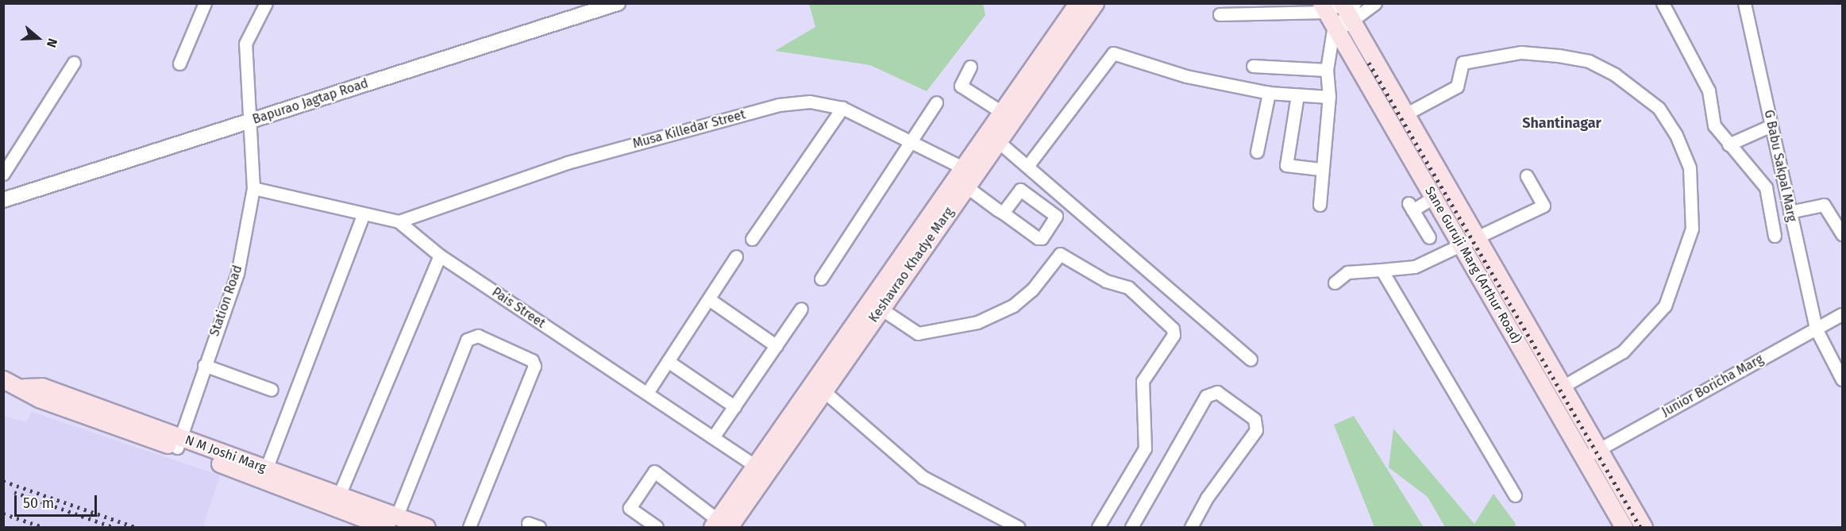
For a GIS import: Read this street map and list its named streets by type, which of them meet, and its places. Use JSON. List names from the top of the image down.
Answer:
{
  "streets": {
    "main road": ["Keshavrao Khadye Marg", "Sane Guruji Marg (Arthur Road)", "N M Joshi Marg"],
    "street": [
      "Bapurao Jagtap Road",
      "Musa Killedar Street",
      "G Babu Sakpal Marg",
      "Station Road",
      "Pais Street",
      "Junior Boricha Marg"
    ]
  },
  "crossings": [
    ["Bapurao Jagtap Road", "Station Road"],
    ["Musa Killedar Street", "Keshavrao Khadye Marg"],
    ["Musa Killedar Street", "Pais Street"],
    ["G Babu Sakpal Marg", "Junior Boricha Marg"],
    ["Keshavrao Khadye Marg", "Pais Street"],
    ["Sane Guruji Marg (Arthur Road)", "Junior Boricha Marg"],
    ["Station Road", "Pais Street"],
    ["Station Road", "N M Joshi Marg"]
  ],
  "districts": ["Shantinagar"],
  "scale_bar": "50 m",
  "north": "right"
}
